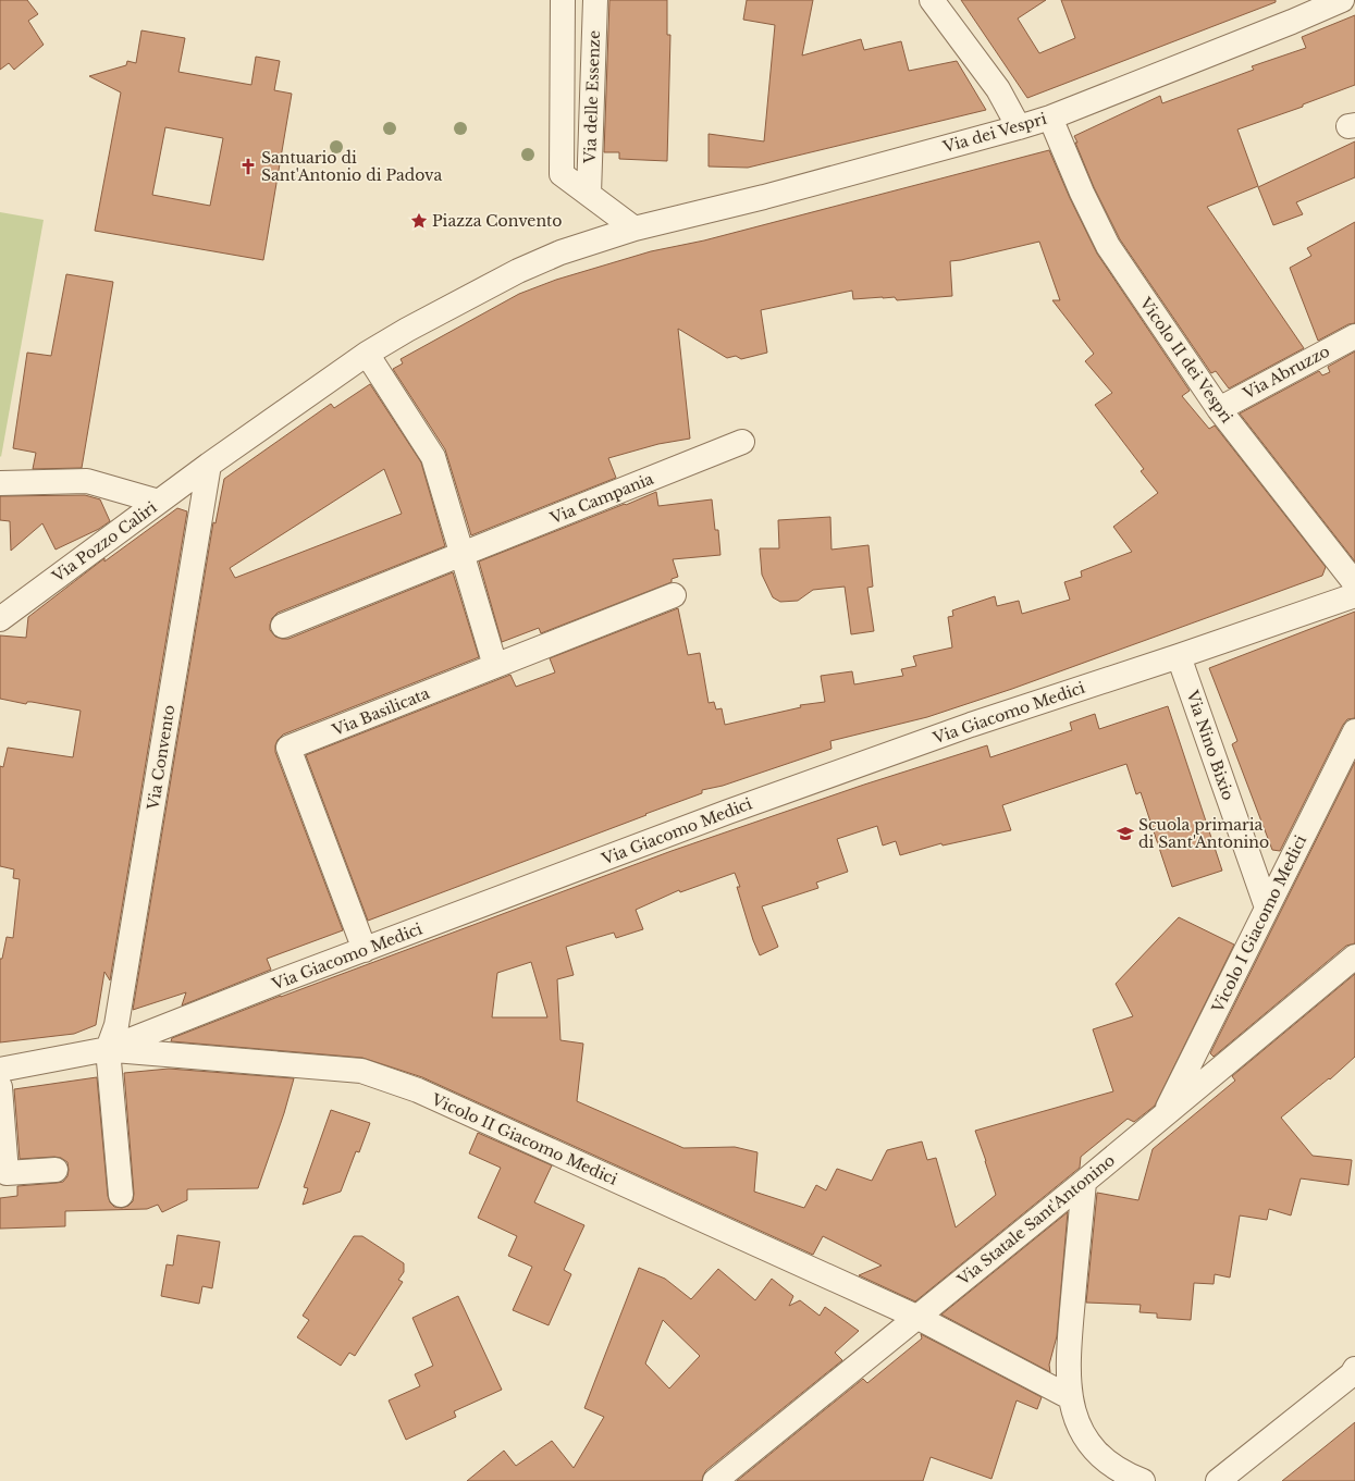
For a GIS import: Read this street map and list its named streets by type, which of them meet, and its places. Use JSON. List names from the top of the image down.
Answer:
{
  "streets": {
    "street": [
      "Via delle Essenze",
      "Via dei Vespri",
      "Vicolo II dei Vespri",
      "Via Abruzzo",
      "Via Campania",
      "Via Pozzo Caliri",
      "Via Basilicata",
      "Via Giacomo Medici",
      "Via Nino Bixio",
      "Via Convento",
      "Vicolo I Giacomo Medici",
      "Vicolo II Giacomo Medici",
      "Via Statale Sant'Antonino"
    ]
  },
  "crossings": [
    ["Via dei Vespri", "Vicolo II dei Vespri"],
    ["Vicolo II dei Vespri", "Via Abruzzo"],
    ["Via Pozzo Caliri", "Via Convento"],
    ["Via Basilicata", "Via Giacomo Medici"],
    ["Via Giacomo Medici", "Via Nino Bixio"],
    ["Via Giacomo Medici", "Via Convento"],
    ["Via Giacomo Medici", "Vicolo II Giacomo Medici"],
    ["Via Nino Bixio", "Vicolo I Giacomo Medici"],
    ["Via Convento", "Vicolo II Giacomo Medici"],
    ["Vicolo I Giacomo Medici", "Via Statale Sant'Antonino"],
    ["Vicolo II Giacomo Medici", "Via Statale Sant'Antonino"]
  ],
  "places": {
    "church": ["Santuario di Sant'Antonio di Padova"],
    "place": ["Piazza Convento"],
    "school or university": ["Scuola primaria di Sant'Antonino"]
  }
}
